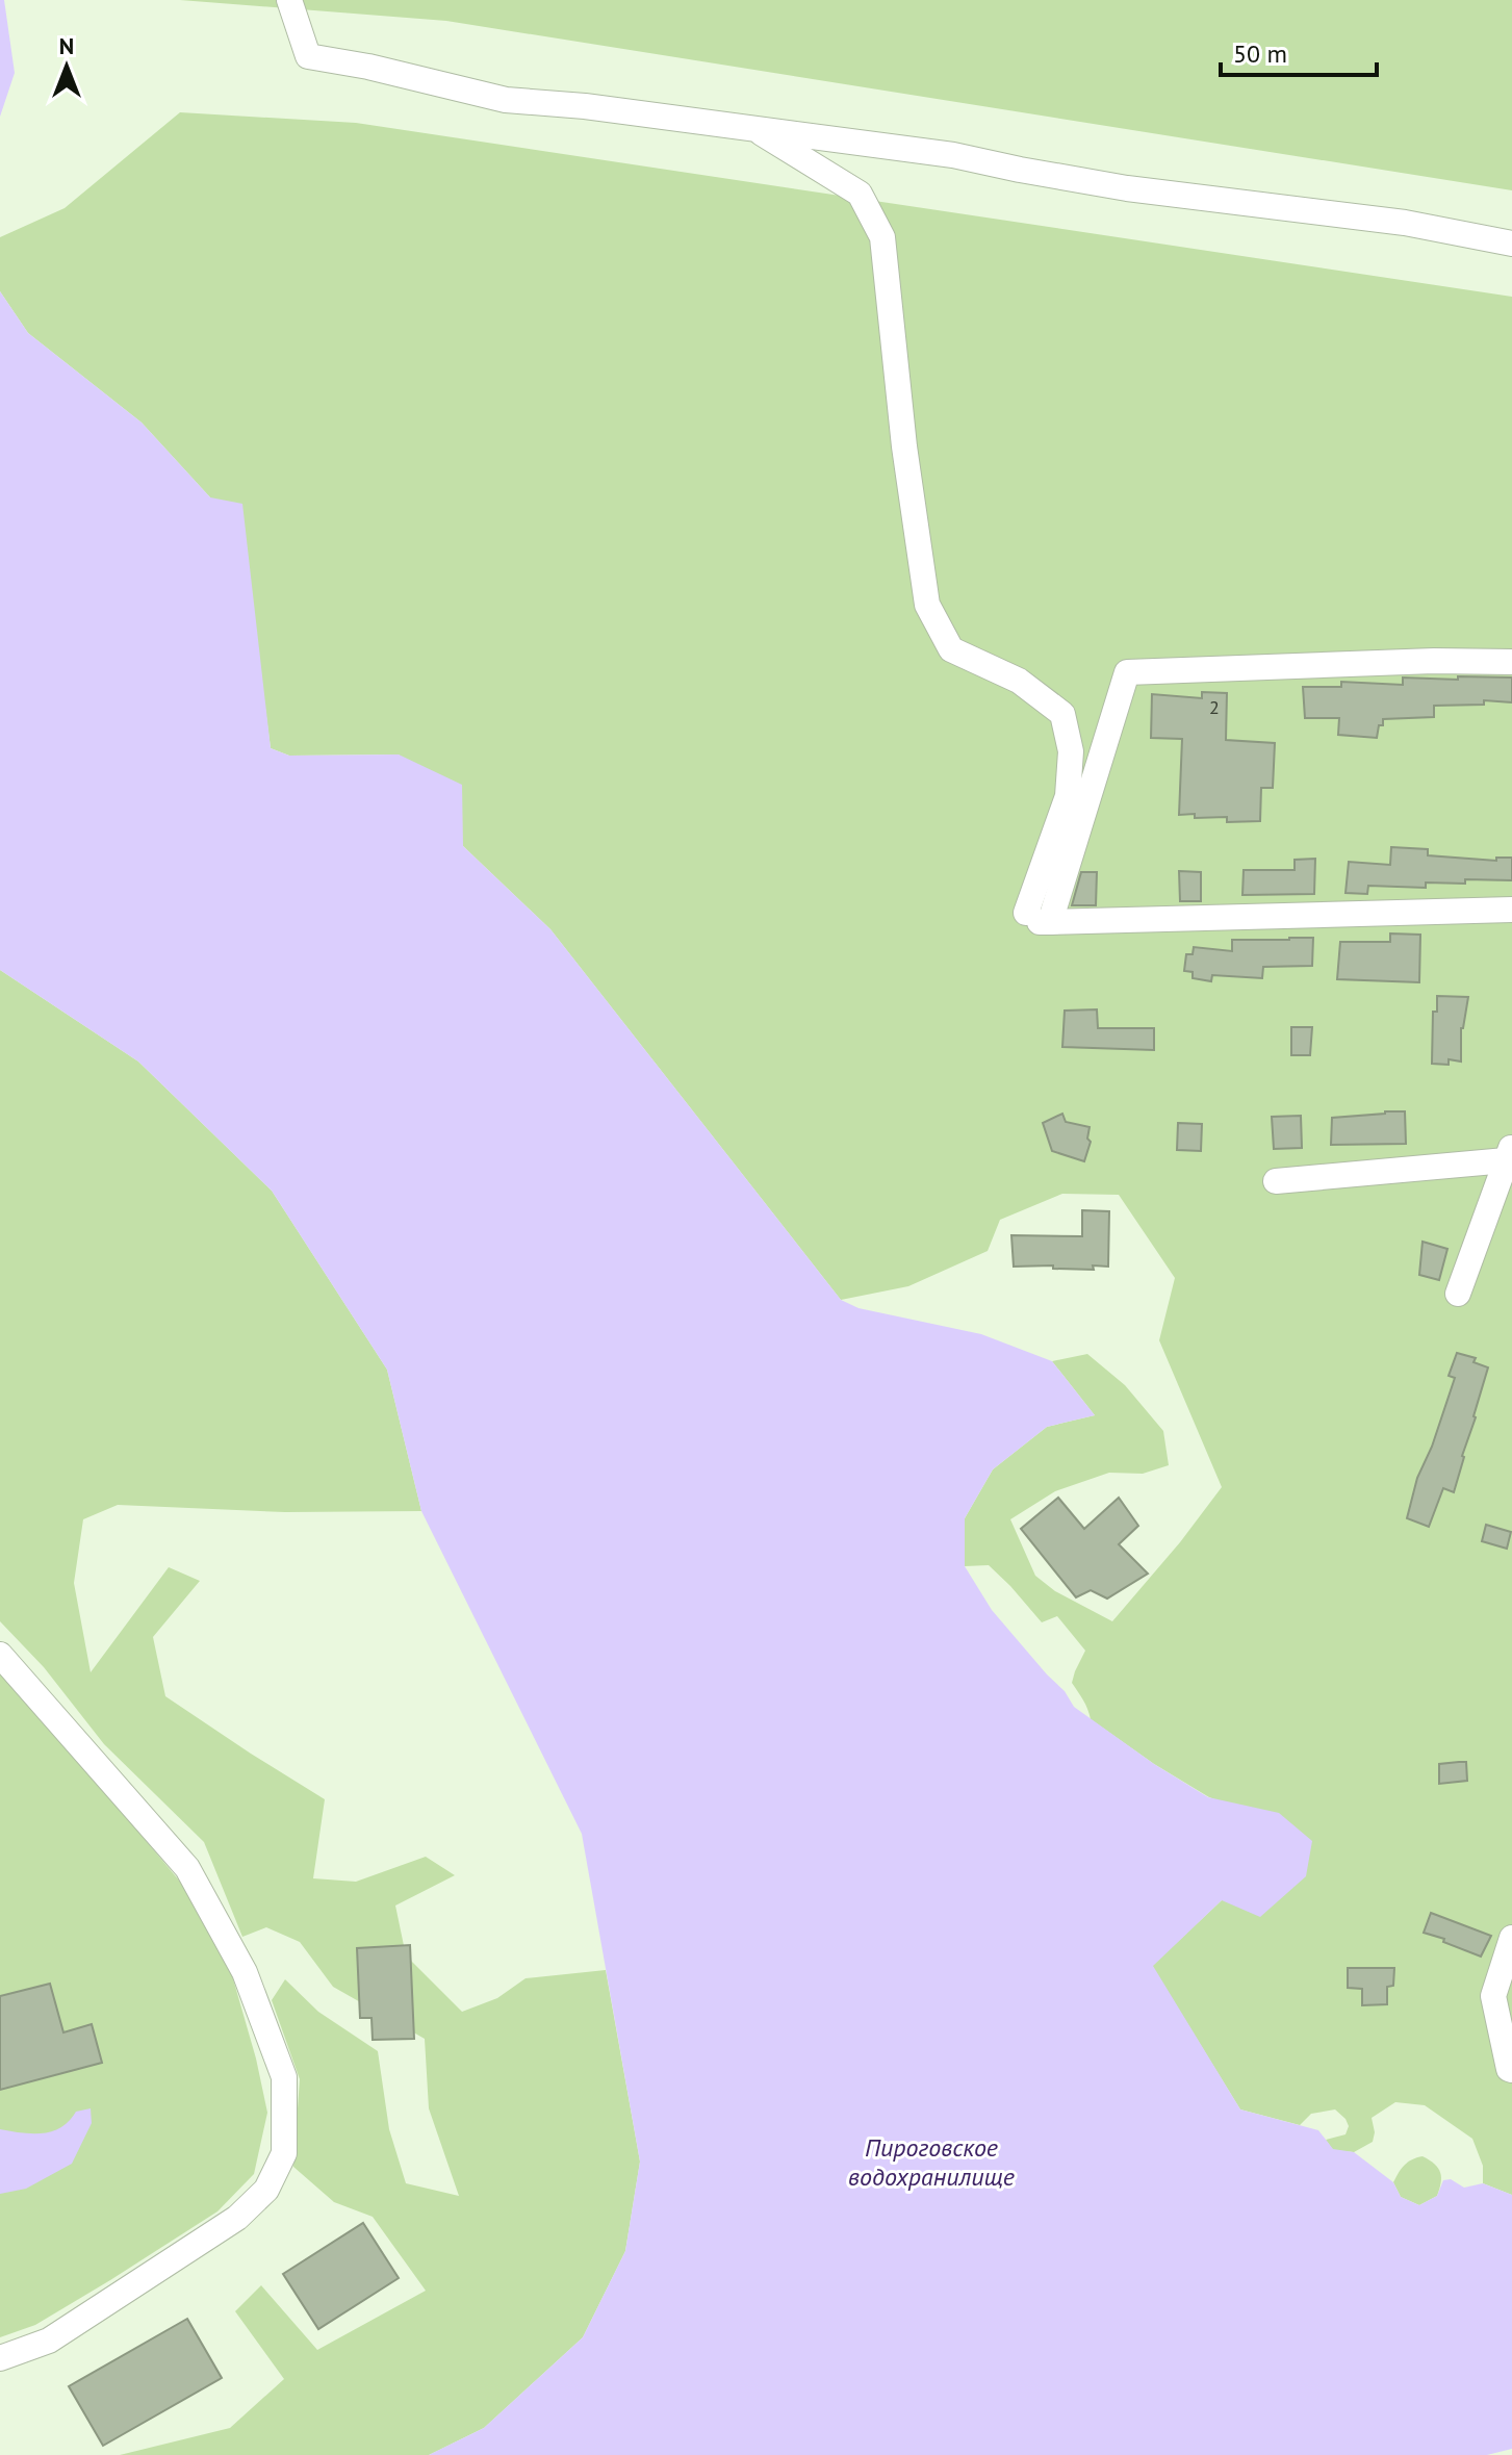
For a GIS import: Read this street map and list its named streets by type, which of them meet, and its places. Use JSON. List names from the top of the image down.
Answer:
{
  "water": ["Пироговское водохранилище"],
  "house_numbers": ["2"],
  "scale_bar": "50 m",
  "north": "top"
}
